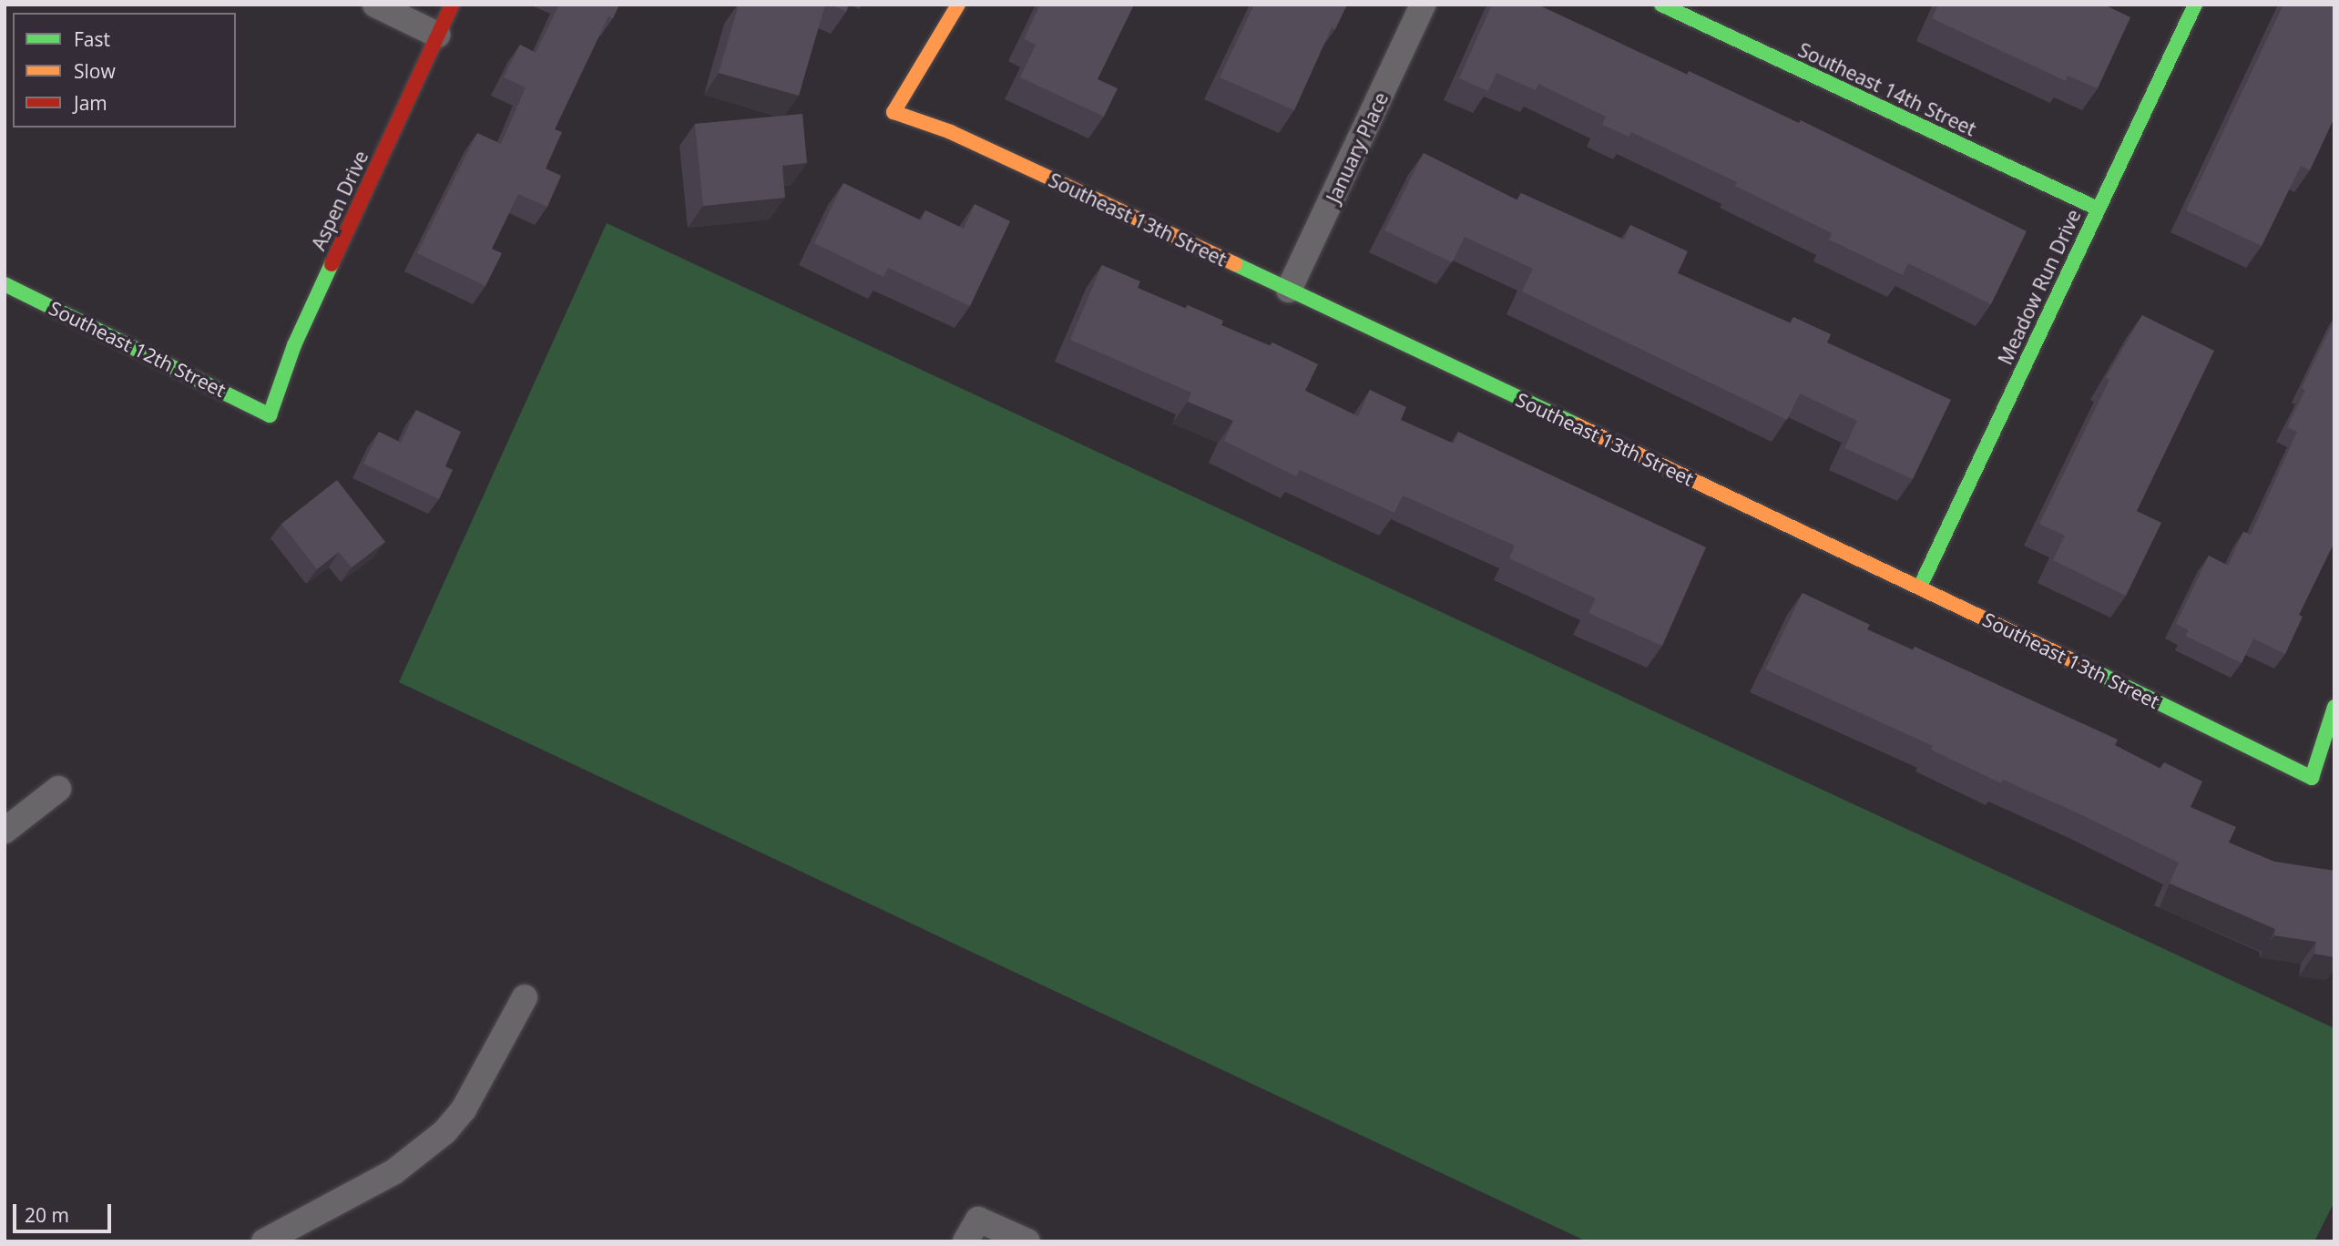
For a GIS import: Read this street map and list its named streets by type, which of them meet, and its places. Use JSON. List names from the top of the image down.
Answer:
{
  "streets": {
    "street": [
      "Southeast 14th Street",
      "January Place",
      "Aspen Drive",
      "Southeast 13th Street",
      "Meadow Run Drive",
      "Southeast 12th Street"
    ]
  },
  "crossings": [
    ["Southeast 14th Street", "Meadow Run Drive"],
    ["January Place", "Southeast 13th Street"],
    ["Aspen Drive", "Southeast 12th Street"],
    ["Southeast 13th Street", "Meadow Run Drive"]
  ],
  "legend": ["Fast", "Slow", "Jam"],
  "scale_bar": "20 m"
}
